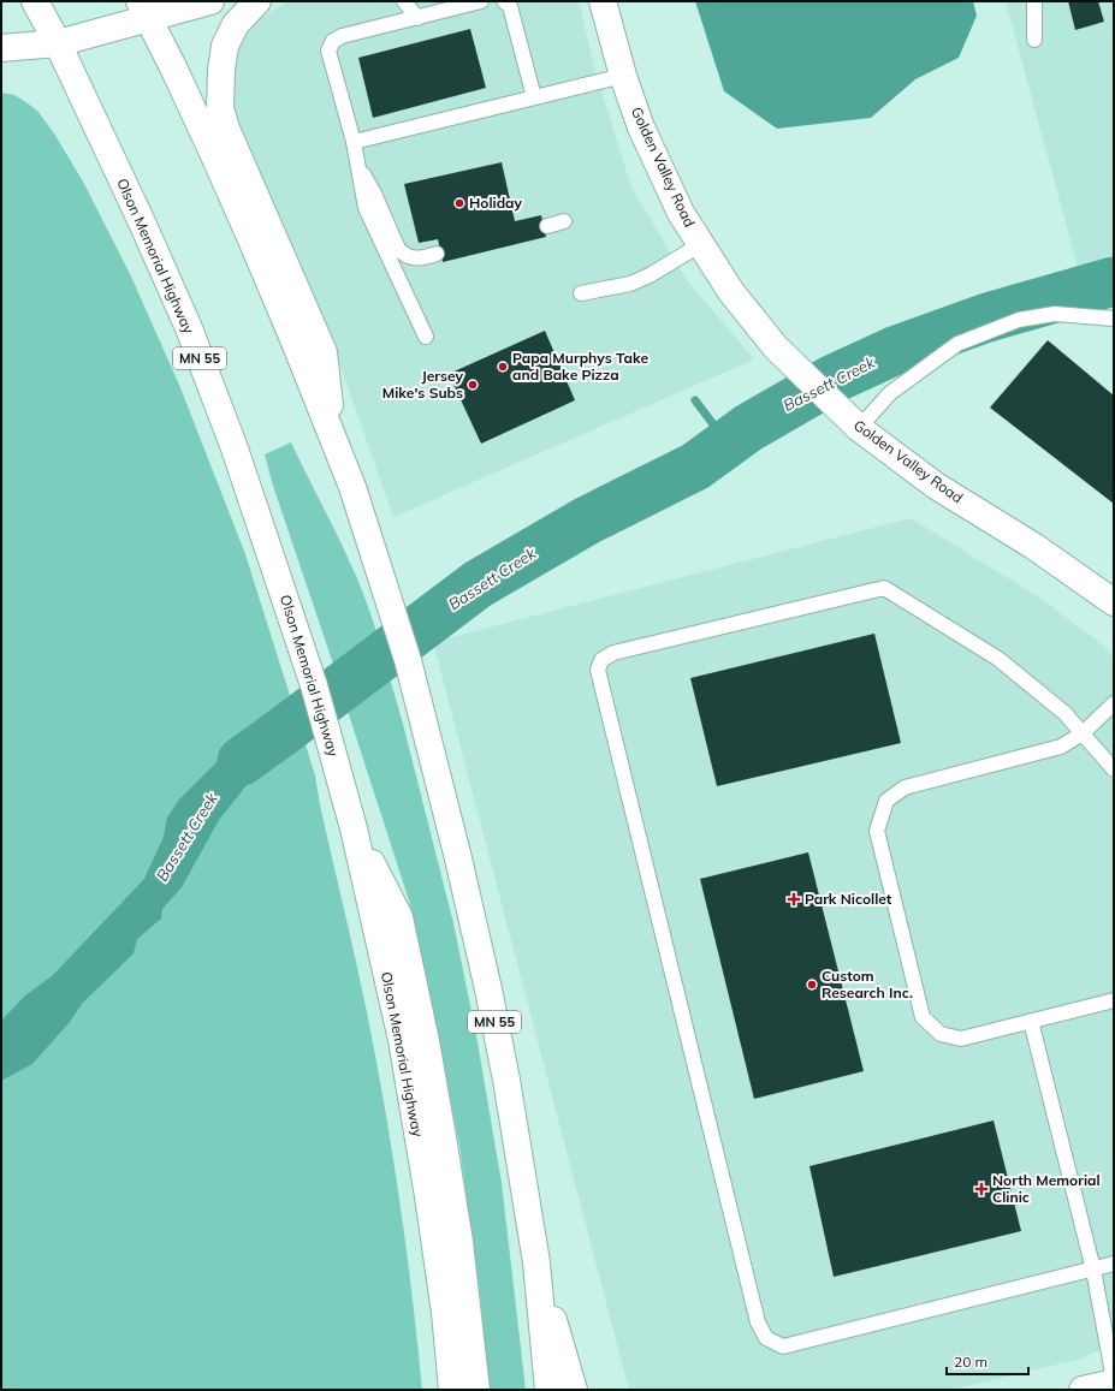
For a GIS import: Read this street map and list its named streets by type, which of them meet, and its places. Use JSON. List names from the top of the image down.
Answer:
{
  "streets": {
    "main road": ["Golden Valley Road", "Olson Memorial Highway", "MN 55"]
  },
  "water": ["Bassett Creek"],
  "places": {
    "other": [
      "Holiday",
      "Papa Murphys Take and Bake Pizza",
      "Jersey Mike's Subs",
      "Custom Research Inc."
    ],
    "health": ["Park Nicollet", "North Memorial Clinic"]
  },
  "scale_bar": "20 m"
}
